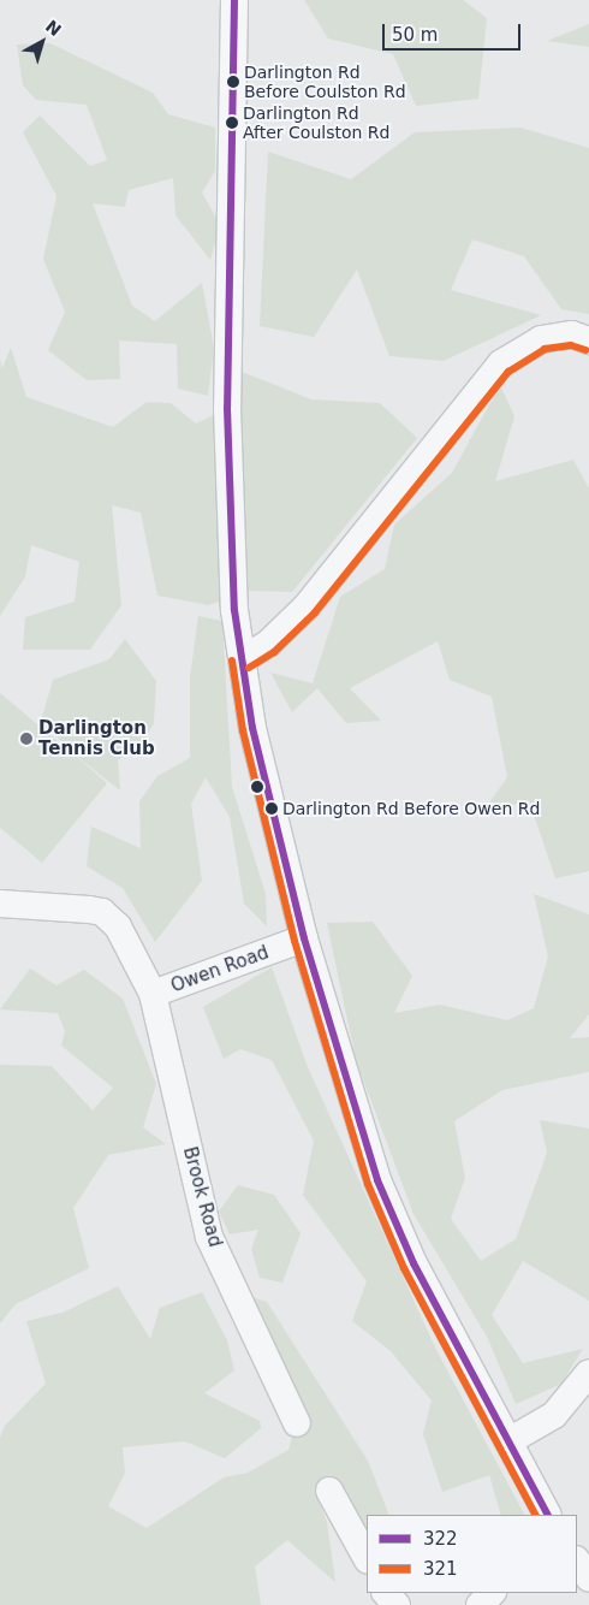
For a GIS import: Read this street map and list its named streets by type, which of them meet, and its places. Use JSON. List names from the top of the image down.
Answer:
{
  "streets": {
    "street": ["Owen Road", "Brook Road"]
  },
  "crossings": [
    ["Owen Road", "Brook Road"]
  ],
  "places": [
    "Darlington Rd Before Coulston Rd",
    "Darlington Rd After Coulston Rd",
    "Darlington Tennis Club",
    "Darlington Rd Before Owen Rd"
  ],
  "lines": ["transit line 322", "transit line 321"],
  "legend": ["322", "321"],
  "scale_bar": "50 m",
  "north": "top right"
}
